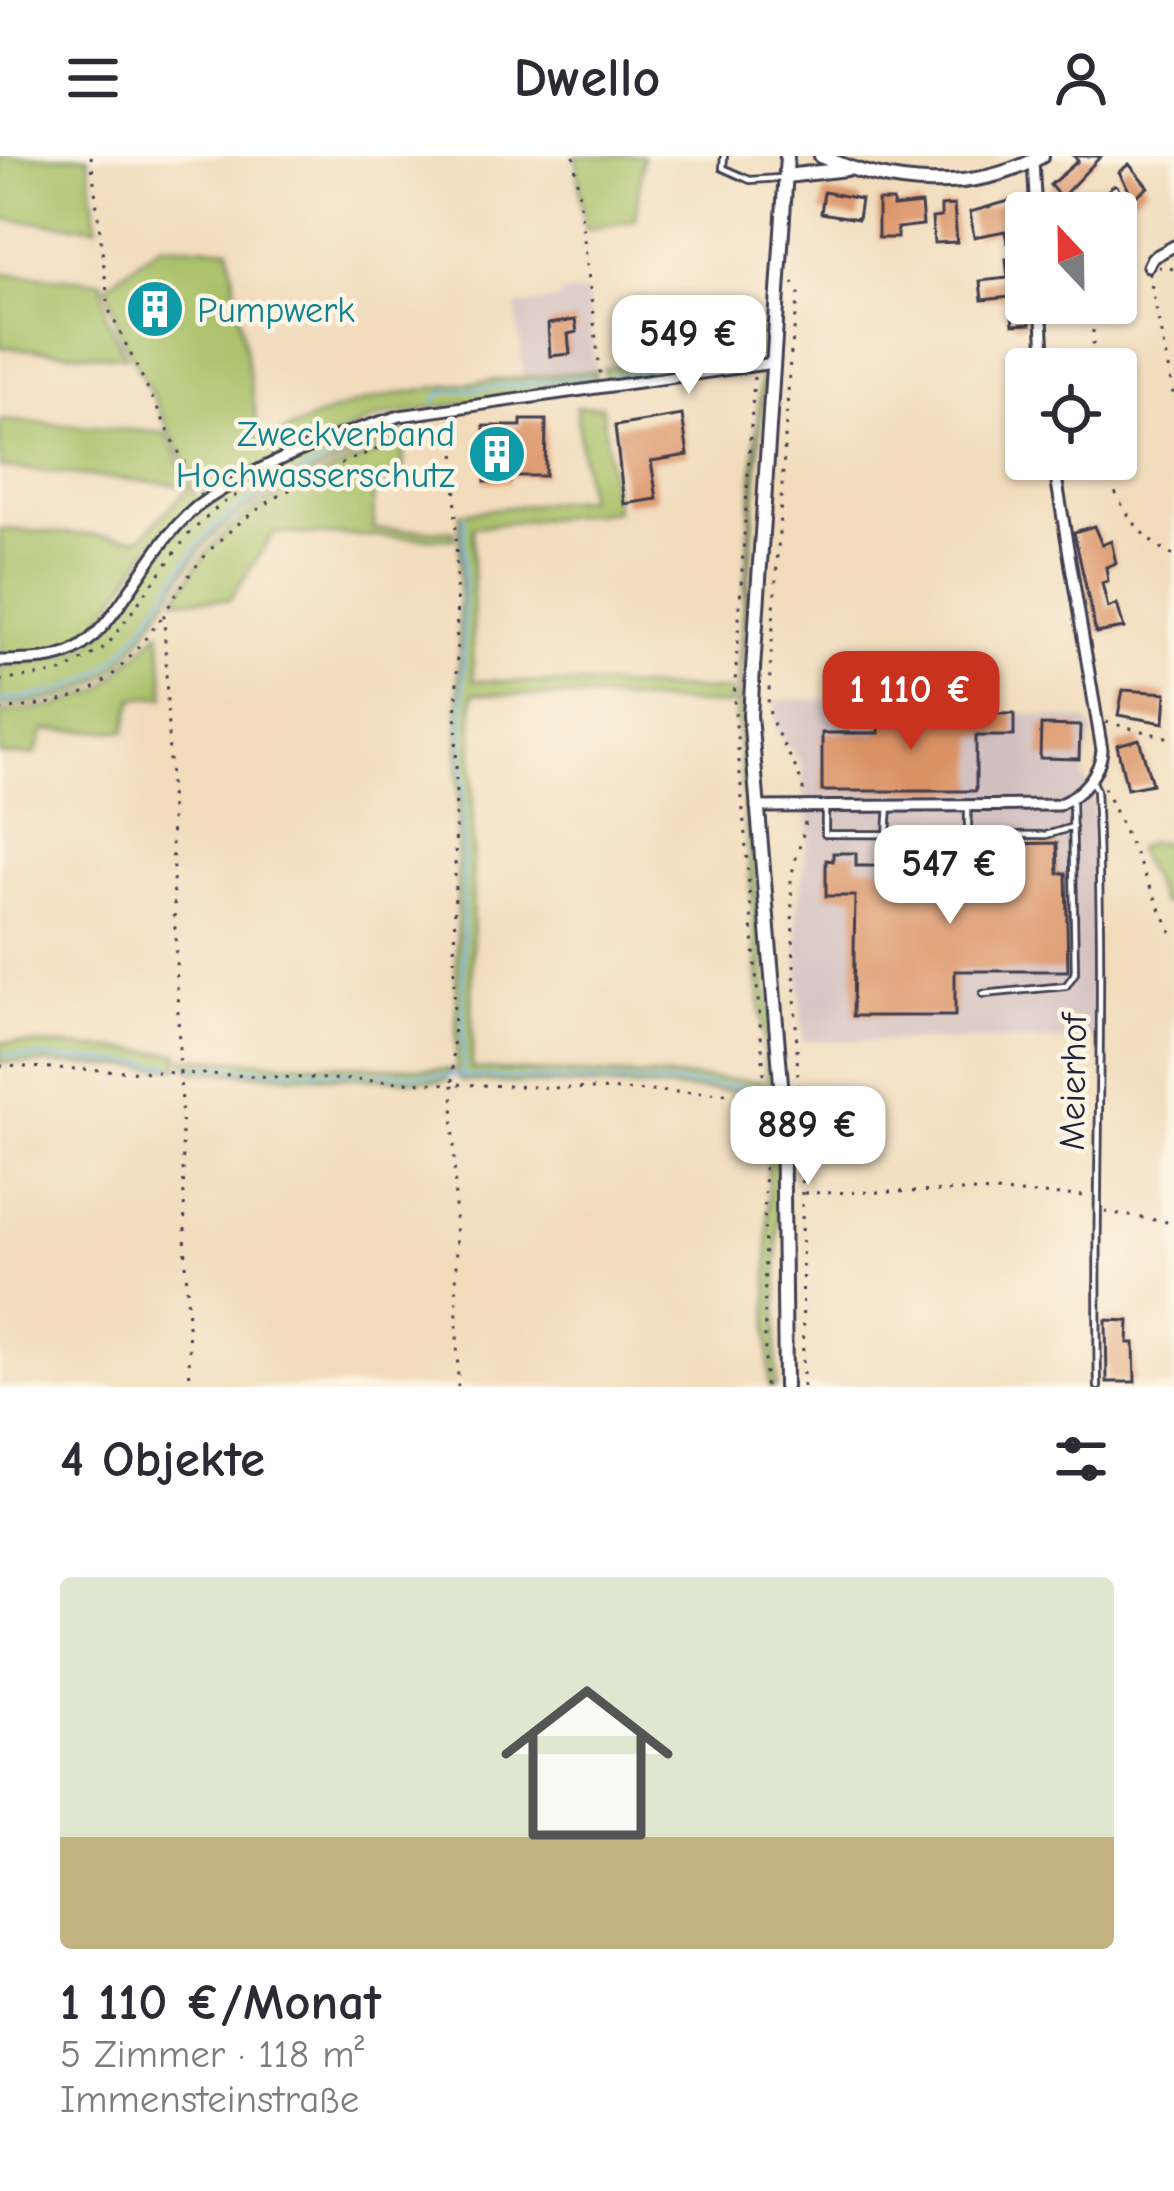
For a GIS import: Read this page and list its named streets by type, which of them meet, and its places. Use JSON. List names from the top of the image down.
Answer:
{
  "streets": {
    "lane": ["Meierhof"]
  },
  "places": {
    "building": ["Pumpwerk", "Zweckverband Hochwasserschutz"]
  },
  "north": "top",
  "page": {
    "header": "Dwello",
    "price": [
      "549 €",
      "1 110 €",
      "547 €",
      "889 €"
    ],
    "heading": "4 Objekte",
    "list": [
      {
        "name": "1 110 €/Monat",
        "note": "5 Zimmer · 118 m² · Immensteinstraße"
      }
    ]
  }
}
